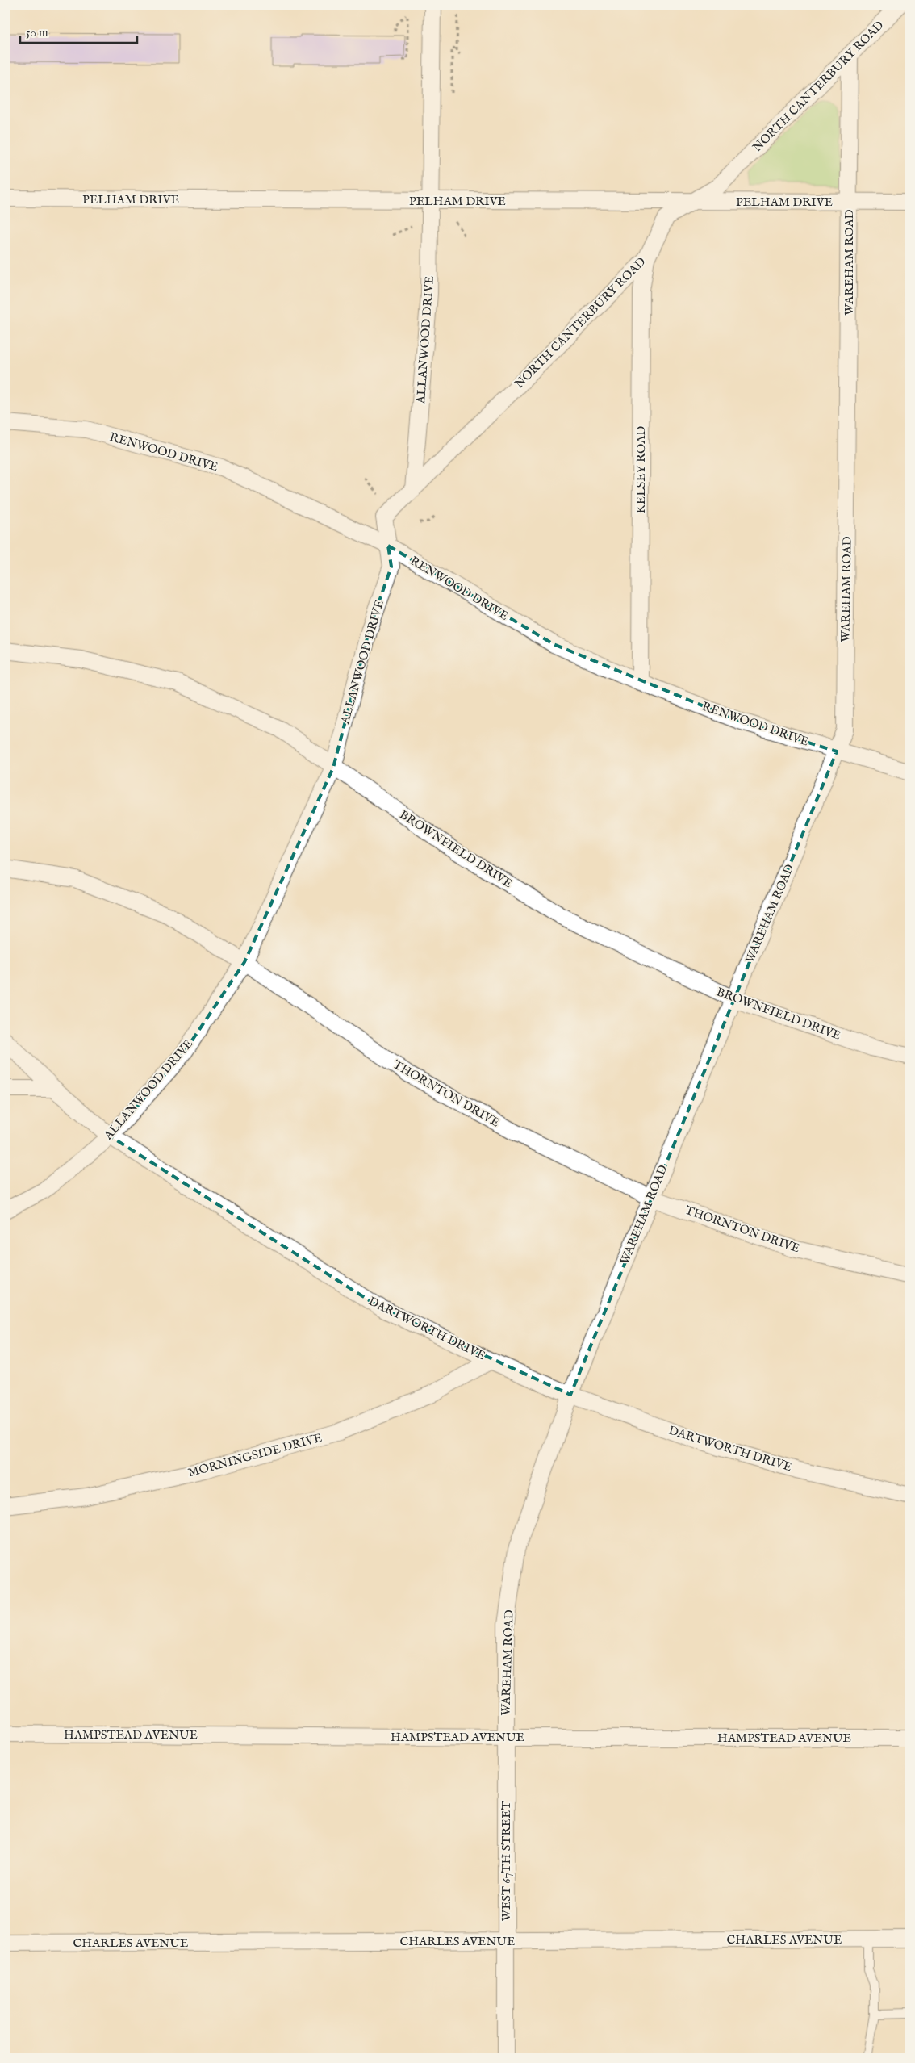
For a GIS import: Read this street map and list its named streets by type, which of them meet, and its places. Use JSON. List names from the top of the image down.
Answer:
{
  "streets": {
    "street": [
      "NORTH CANTERBURY ROAD",
      "PELHAM DRIVE",
      "WAREHAM ROAD",
      "ALLANWOOD DRIVE",
      "RENWOOD DRIVE",
      "KELSEY ROAD",
      "BROWNFIELD DRIVE",
      "THORNTON DRIVE",
      "DARTWORTH DRIVE",
      "MORNINGSIDE DRIVE",
      "HAMPSTEAD AVENUE",
      "WEST 67TH STREET",
      "CHARLES AVENUE"
    ]
  },
  "crossings": [
    ["NORTH CANTERBURY ROAD", "PELHAM DRIVE"],
    ["NORTH CANTERBURY ROAD", "WAREHAM ROAD"],
    ["NORTH CANTERBURY ROAD", "ALLANWOOD DRIVE"],
    ["NORTH CANTERBURY ROAD", "KELSEY ROAD"],
    ["PELHAM DRIVE", "WAREHAM ROAD"],
    ["PELHAM DRIVE", "ALLANWOOD DRIVE"],
    ["WAREHAM ROAD", "RENWOOD DRIVE"],
    ["WAREHAM ROAD", "BROWNFIELD DRIVE"],
    ["WAREHAM ROAD", "THORNTON DRIVE"],
    ["WAREHAM ROAD", "DARTWORTH DRIVE"],
    ["WAREHAM ROAD", "HAMPSTEAD AVENUE"],
    ["WAREHAM ROAD", "WEST 67TH STREET"],
    ["ALLANWOOD DRIVE", "RENWOOD DRIVE"],
    ["ALLANWOOD DRIVE", "BROWNFIELD DRIVE"],
    ["ALLANWOOD DRIVE", "THORNTON DRIVE"],
    ["ALLANWOOD DRIVE", "DARTWORTH DRIVE"],
    ["RENWOOD DRIVE", "KELSEY ROAD"],
    ["DARTWORTH DRIVE", "MORNINGSIDE DRIVE"],
    ["HAMPSTEAD AVENUE", "WEST 67TH STREET"],
    ["WEST 67TH STREET", "CHARLES AVENUE"]
  ],
  "scale_bar": "50 m"
}
